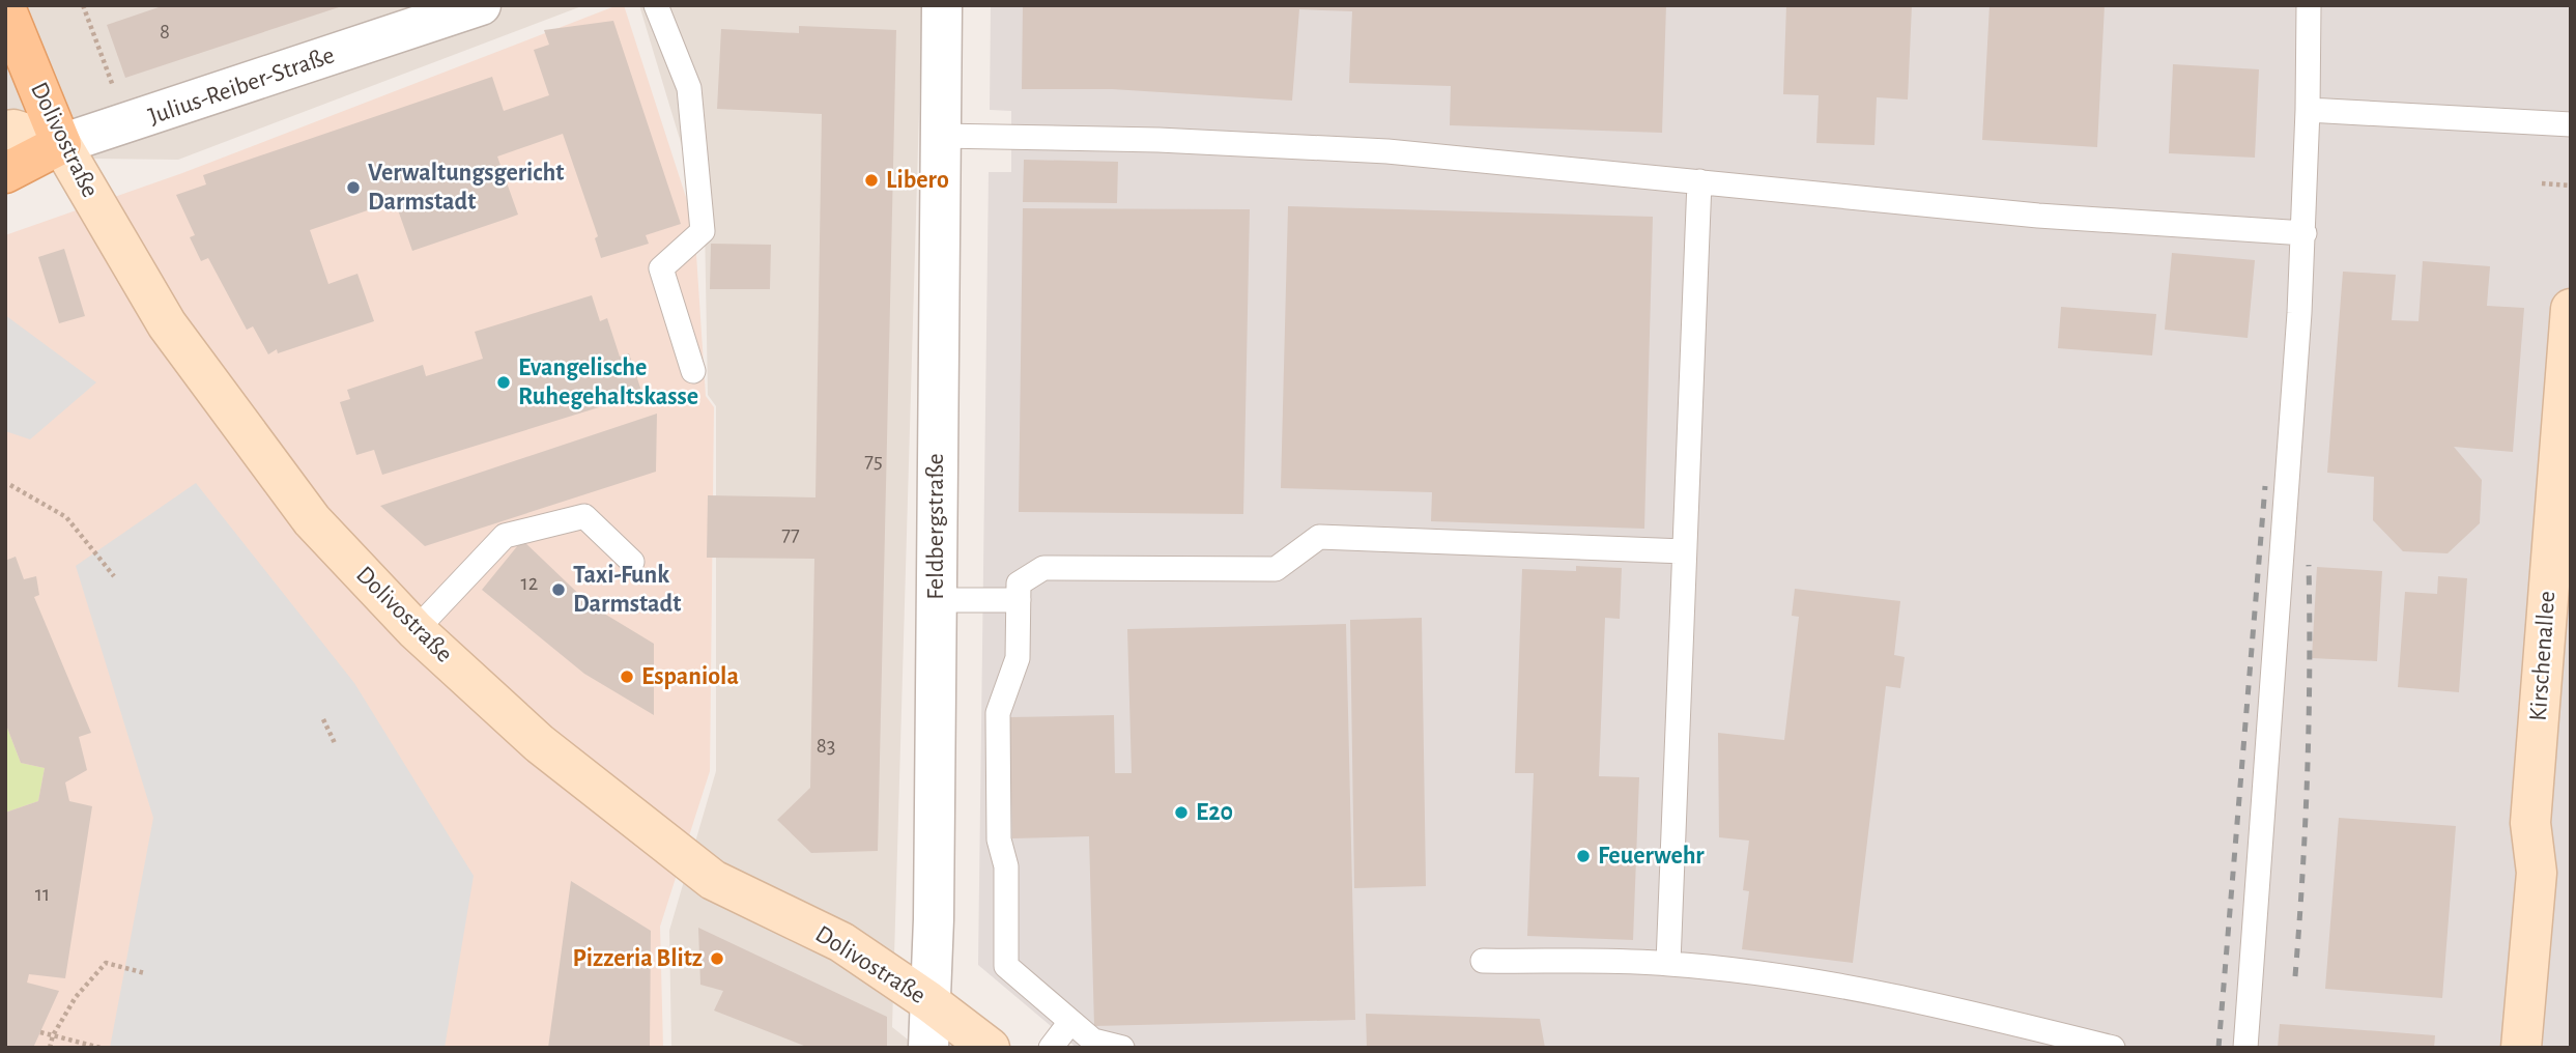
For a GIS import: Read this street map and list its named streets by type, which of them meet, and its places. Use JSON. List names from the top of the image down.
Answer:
{
  "streets": {
    "main road": ["Julius-Reiber-Straße", "Dolivostraße"],
    "street": ["Feldbergstraße", "Kirschenallee"]
  },
  "crossings": [
    ["Julius-Reiber-Straße", "Dolivostraße"],
    ["Dolivostraße", "Feldbergstraße"]
  ],
  "places": [
    "Libero",
    "Verwaltungsgericht Darmstadt",
    "Evangelische Ruhegehaltskasse",
    "Taxi-Funk Darmstadt",
    "Espaniola",
    "E20",
    "Feuerwehr",
    "Pizzeria Blitz"
  ],
  "house_numbers": [
    "8",
    "75",
    "77",
    "12",
    "83",
    "11"
  ]
}
